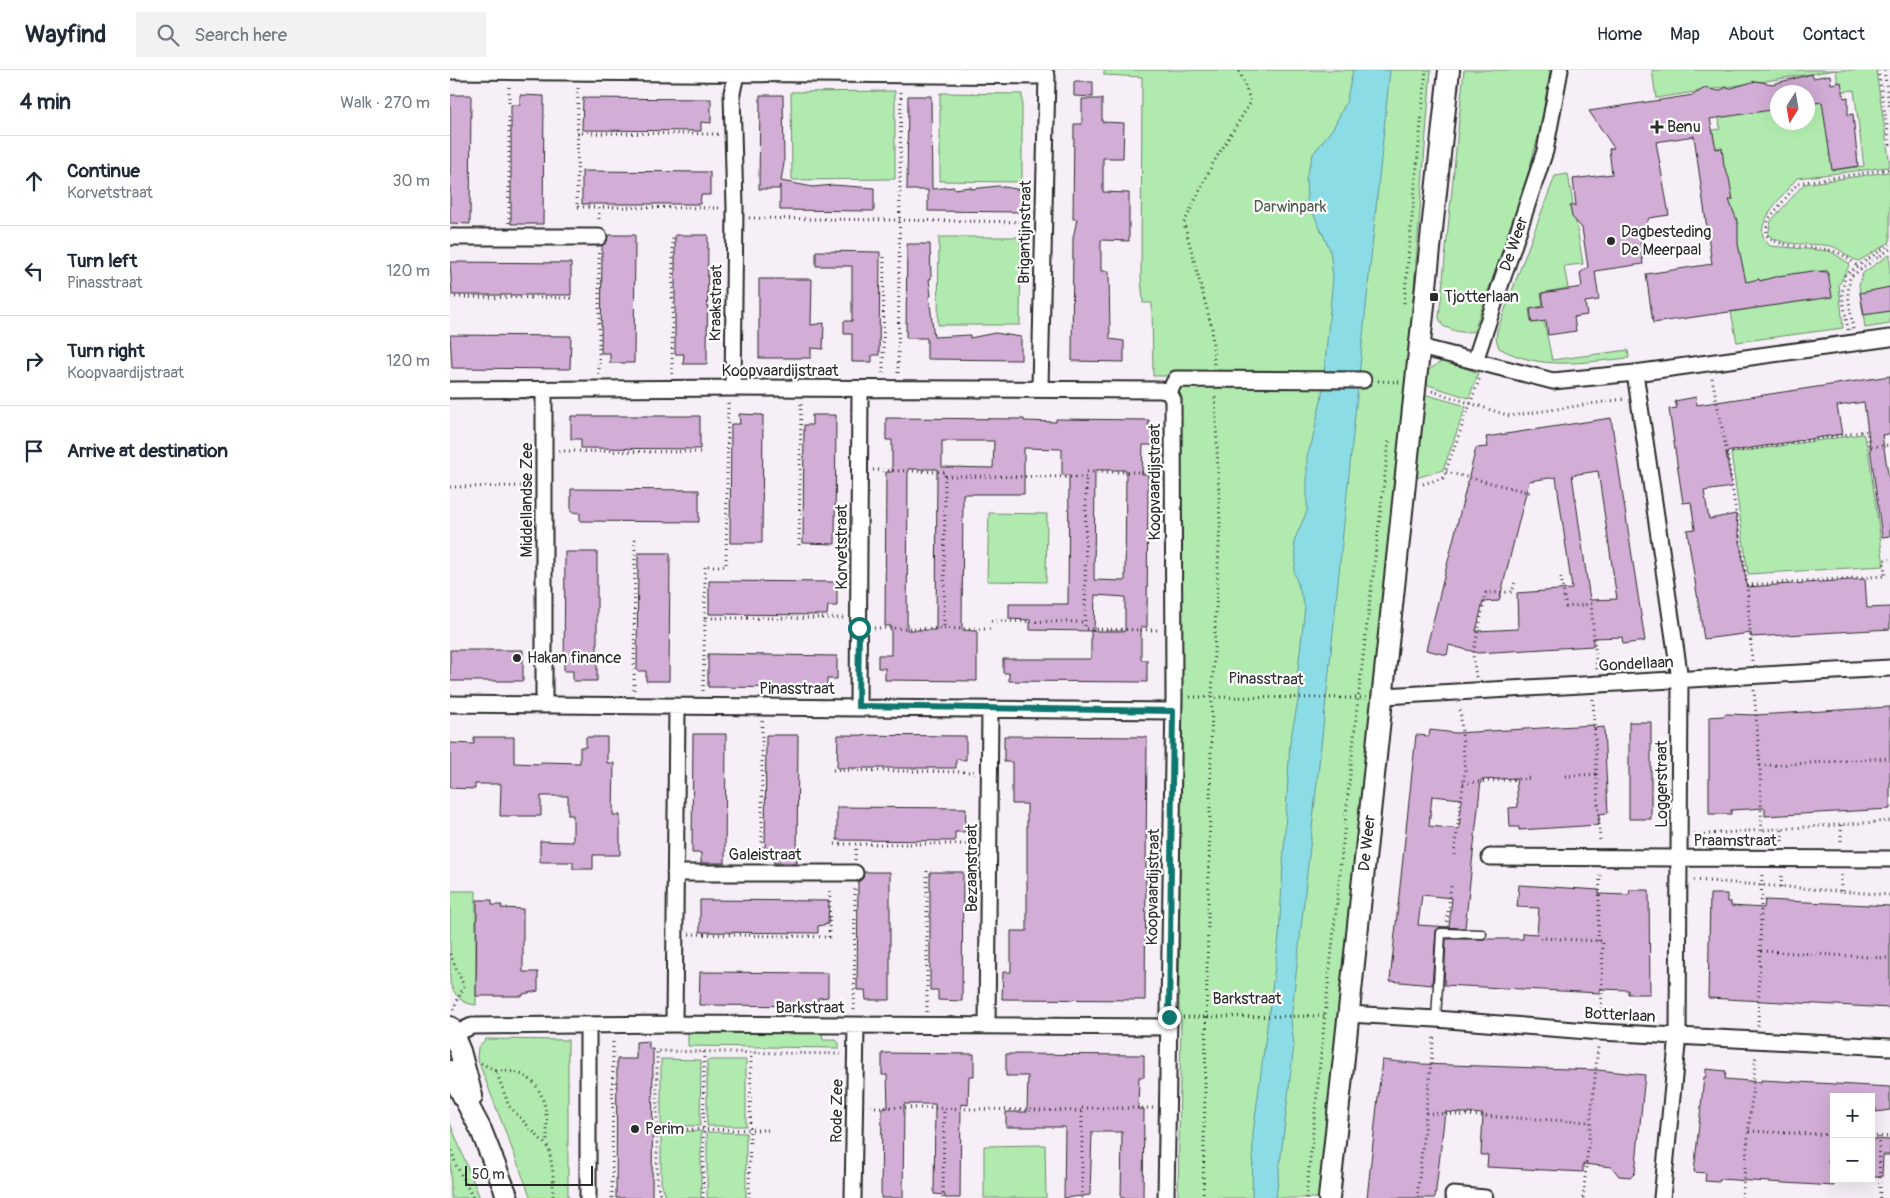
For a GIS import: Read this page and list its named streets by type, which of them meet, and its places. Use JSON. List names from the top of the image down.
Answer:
{
  "streets": {
    "street": [
      "Brigantijnstraat",
      "De Weer",
      "Kraakstraat",
      "Koopvaardijstraat",
      "Middellandse Zee",
      "Korvetstraat",
      "Gondellaan",
      "Pinasstraat",
      "Loggerstraat",
      "Praamstraat",
      "Galeistraat",
      "Bezaanstraat",
      "Barkstraat",
      "Botterlaan",
      "Rode Zee"
    ]
  },
  "crossings": [
    ["Brigantijnstraat", "Koopvaardijstraat"],
    ["De Weer", "Gondellaan"],
    ["De Weer", "Botterlaan"],
    ["Kraakstraat", "Koopvaardijstraat"],
    ["Koopvaardijstraat", "Middellandse Zee"],
    ["Koopvaardijstraat", "Korvetstraat"],
    ["Koopvaardijstraat", "Pinasstraat"],
    ["Koopvaardijstraat", "Barkstraat"],
    ["Middellandse Zee", "Pinasstraat"],
    ["Korvetstraat", "Pinasstraat"],
    ["Gondellaan", "Loggerstraat"],
    ["Pinasstraat", "Bezaanstraat"],
    ["Loggerstraat", "Praamstraat"],
    ["Loggerstraat", "Botterlaan"],
    ["Bezaanstraat", "Barkstraat"],
    ["Barkstraat", "Rode Zee"]
  ],
  "parks": ["Darwinpark"],
  "places": {
    "health": ["Benu"],
    "other": ["Dagbesteding De Meerpaal", "Hakan finance", "Perim"],
    "transit": ["Tjotterlaan"]
  },
  "scale_bar": "50 m",
  "north": "bottom",
  "page": {
    "header": "Wayfind",
    "search": "Search here",
    "nav": [
      "Home",
      "Map",
      "About",
      "Contact"
    ],
    "heading": ["4 min", "Walk · 270 m"],
    "list": [
      ["Continue", "Korvetstraat", "30 m"],
      ["Turn left", "Pinasstraat", "120 m"],
      ["Turn right", "Koopvaardijstraat", "120 m"],
      "Arrive at destination"
    ],
    "map_buttons": ["+", "−"],
    "scale": "50 m"
  }
}
